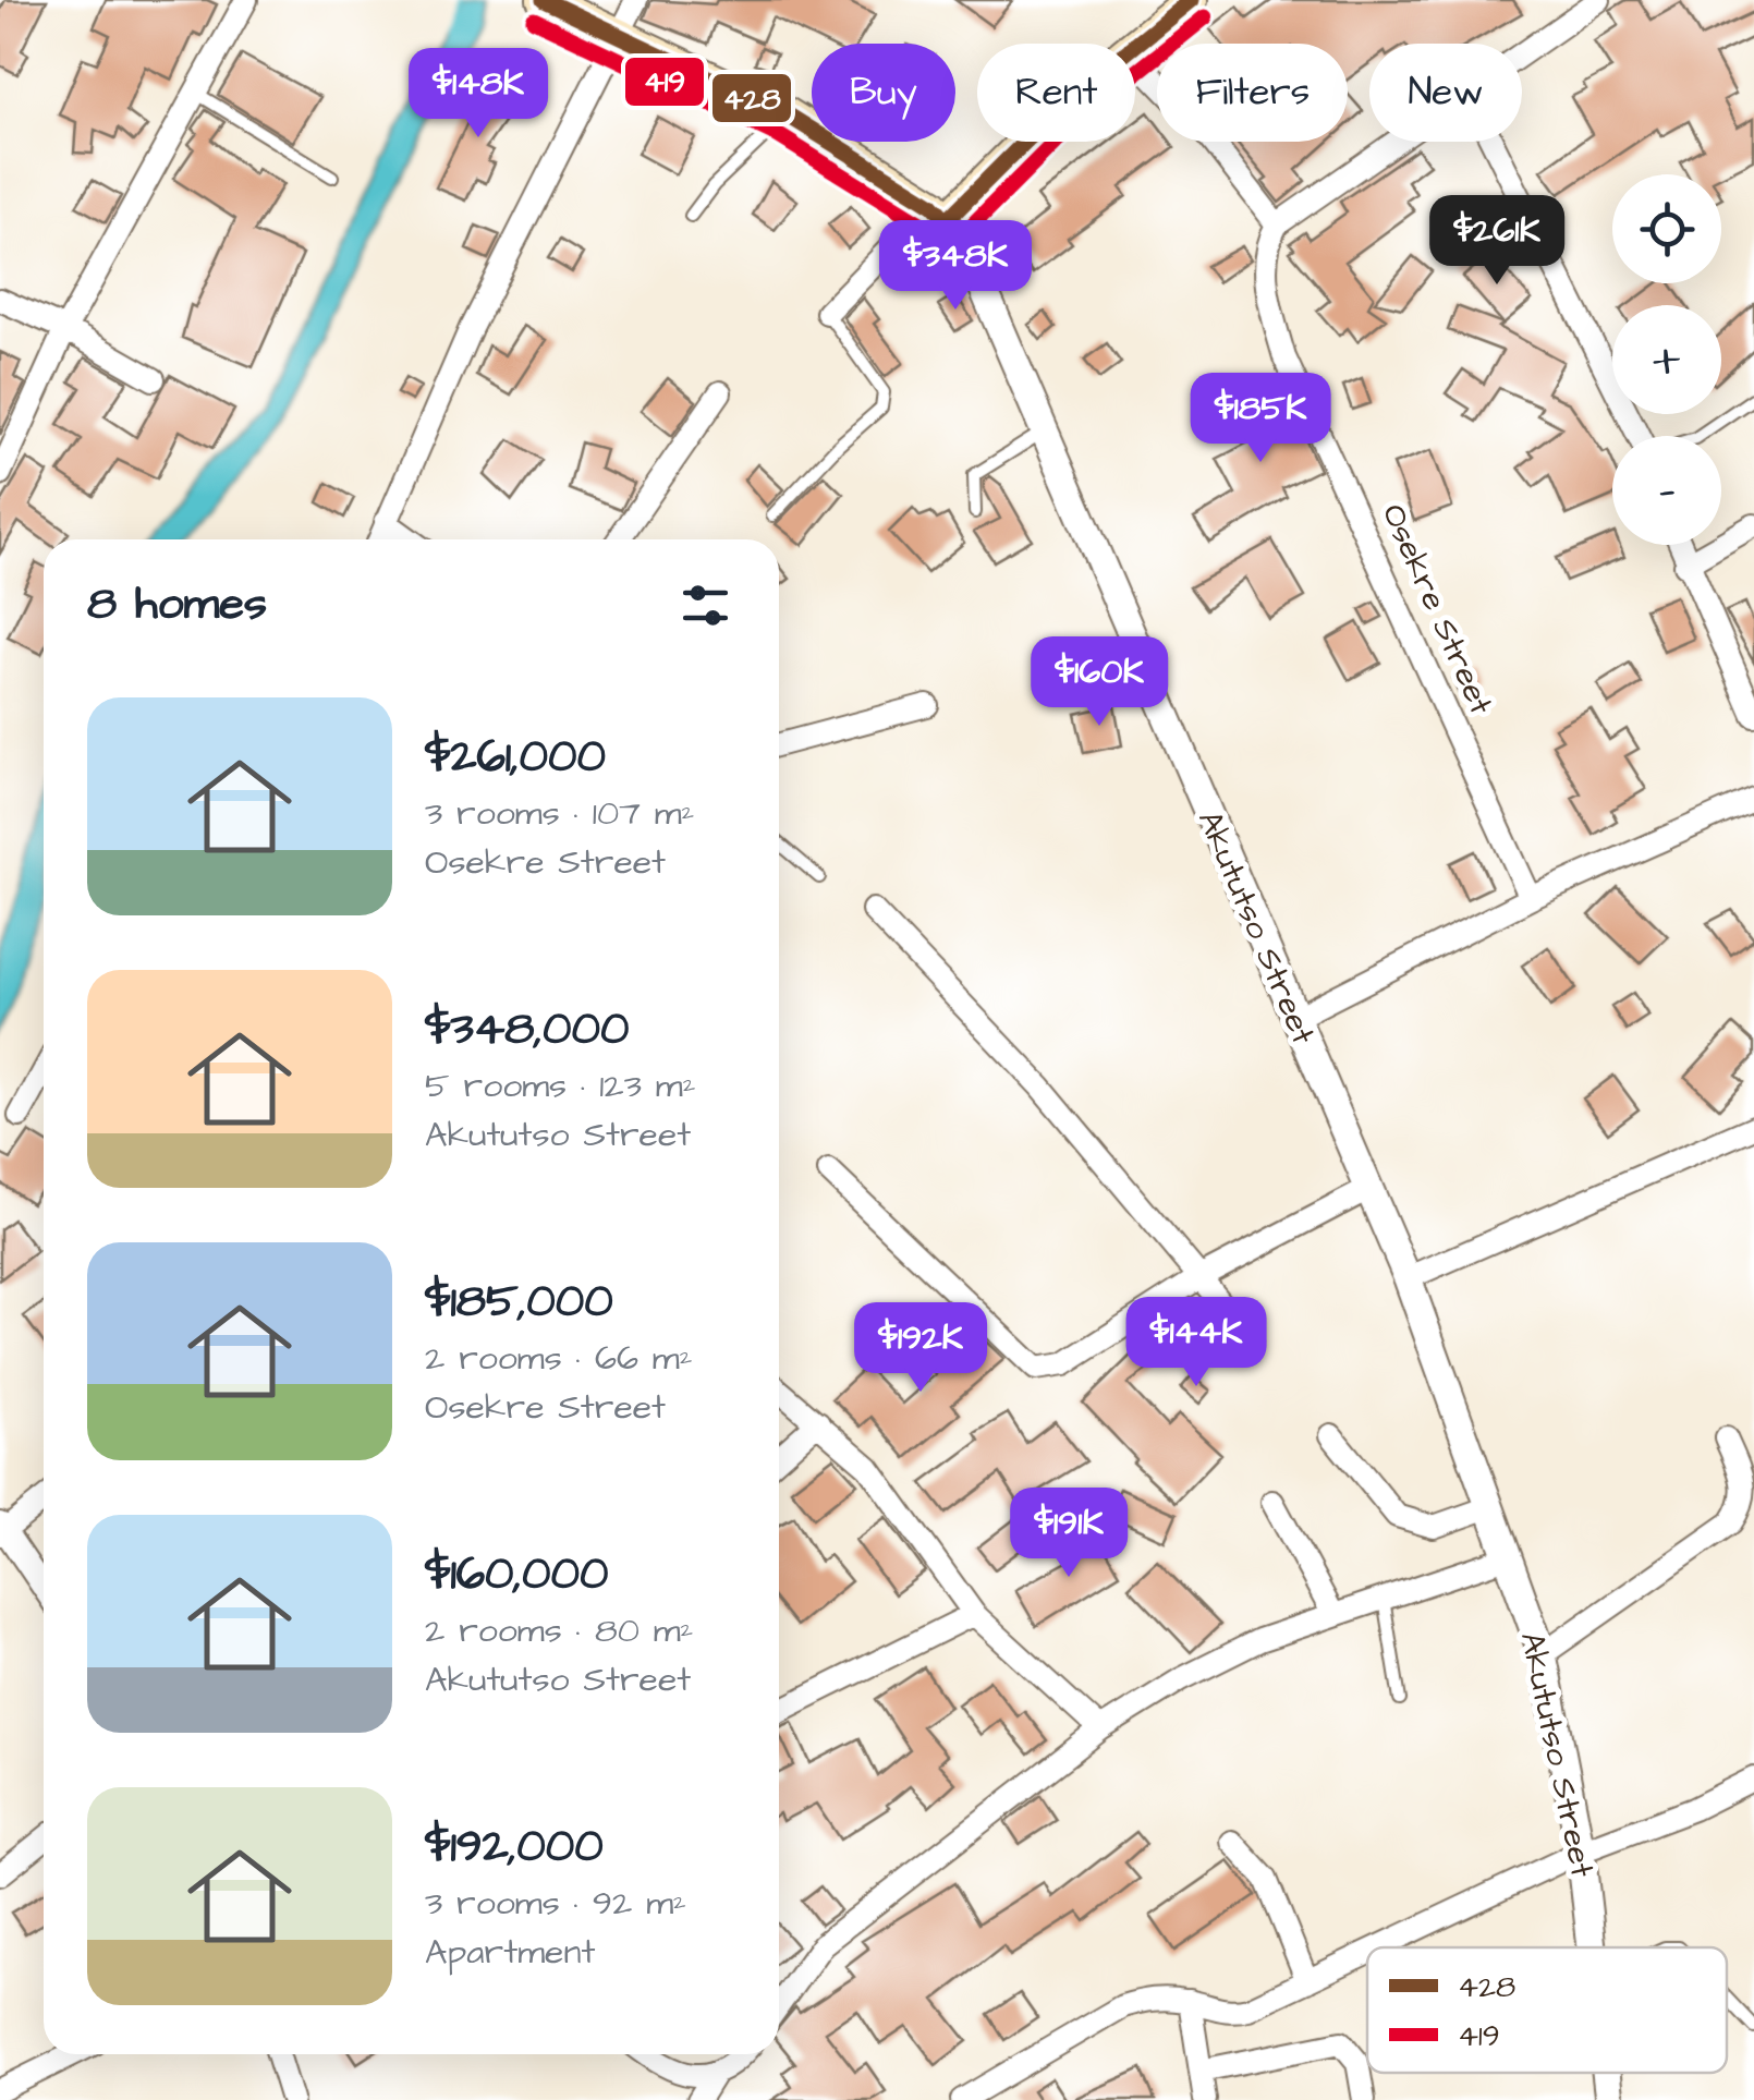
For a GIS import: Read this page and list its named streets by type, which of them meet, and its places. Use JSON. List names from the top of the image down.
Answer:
{
  "streets": {
    "main road": ["Akututso Street"],
    "street": ["Osekre Street"]
  },
  "lines": ["transit line 428", "transit line 419"],
  "legend": ["428", "419"],
  "page": {
    "chip": [
      "Buy",
      "Rent",
      "Filters",
      "New"
    ],
    "price": [
      "$148K",
      "$261K",
      "$348K",
      "$185K",
      "$160K",
      "$144K",
      "$192K",
      "$191K"
    ],
    "map_buttons": ["+", "−"],
    "heading": "8 homes",
    "list": [
      {
        "name": "$261,000",
        "note": "3 rooms · 107 m² · Osekre Street"
      },
      {
        "name": "$348,000",
        "note": "5 rooms · 123 m² · Akututso Street"
      },
      {
        "name": "$185,000",
        "note": "2 rooms · 66 m² · Osekre Street"
      },
      {
        "name": "$160,000",
        "note": "2 rooms · 80 m² · Akututso Street"
      },
      {
        "name": "$192,000",
        "note": "3 rooms · 92 m² · Apartment"
      }
    ]
  }
}
